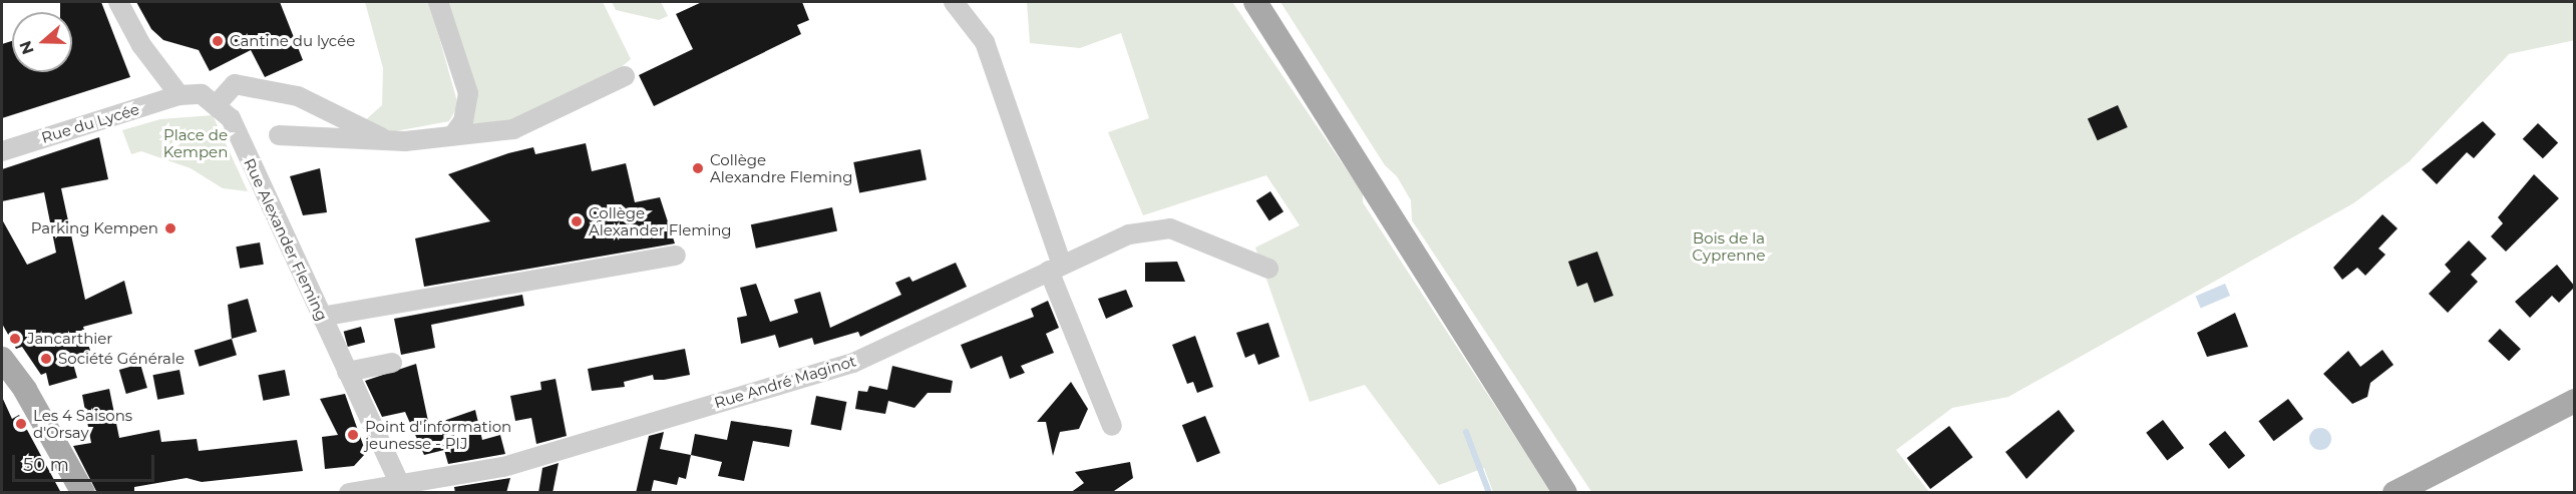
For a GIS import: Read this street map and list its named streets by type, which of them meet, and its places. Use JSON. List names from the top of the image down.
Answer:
{
  "streets": {
    "street": ["Rue du Lycée", "Rue Alexander Fleming", "Rue André Maginot"]
  },
  "crossings": [
    ["Rue Alexander Fleming", "Rue André Maginot"]
  ],
  "parks": ["Place de Kempen", "Bois de la Cyprenne"],
  "places": [
    "Cantine du lycée",
    "Collège Alexandre Fleming",
    "Collège Alexander Fleming",
    "Parking Kempen",
    "Jancarthier",
    "Société Générale",
    "Les 4 Saisons d'Orsay",
    "Point d'information jeunesse - PIJ"
  ],
  "scale_bar": "50 m",
  "north": "left"
}
